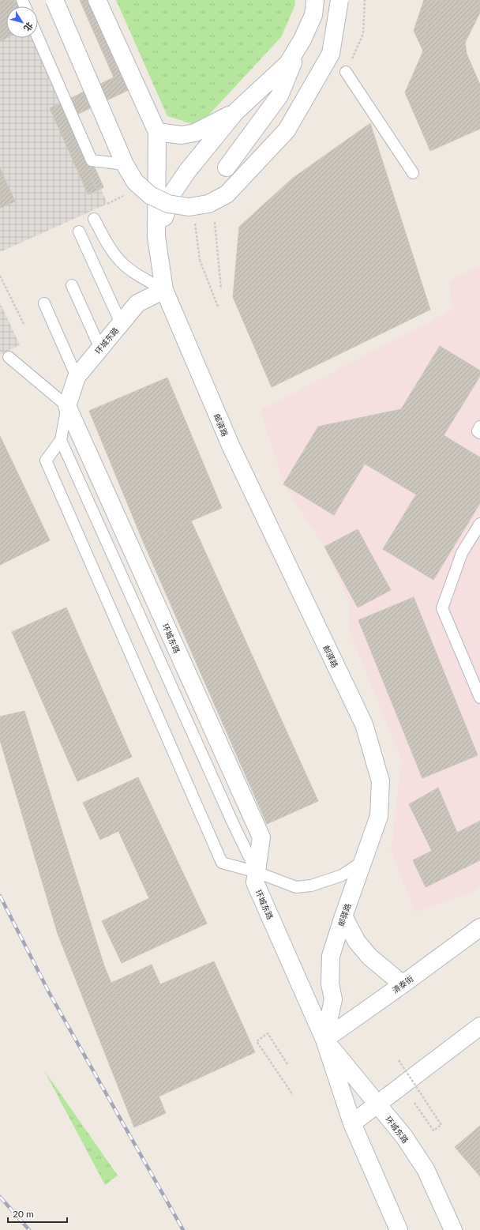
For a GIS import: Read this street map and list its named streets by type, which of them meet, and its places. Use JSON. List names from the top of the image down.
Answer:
{
  "streets": {
    "street": ["环城东路", "邮驿路", "清泰街"]
  },
  "crossings": [
    ["环城东路", "邮驿路"],
    ["环城东路", "清泰街"],
    ["邮驿路", "清泰街"]
  ],
  "scale_bar": "20 m",
  "north": "bottom right"
}
